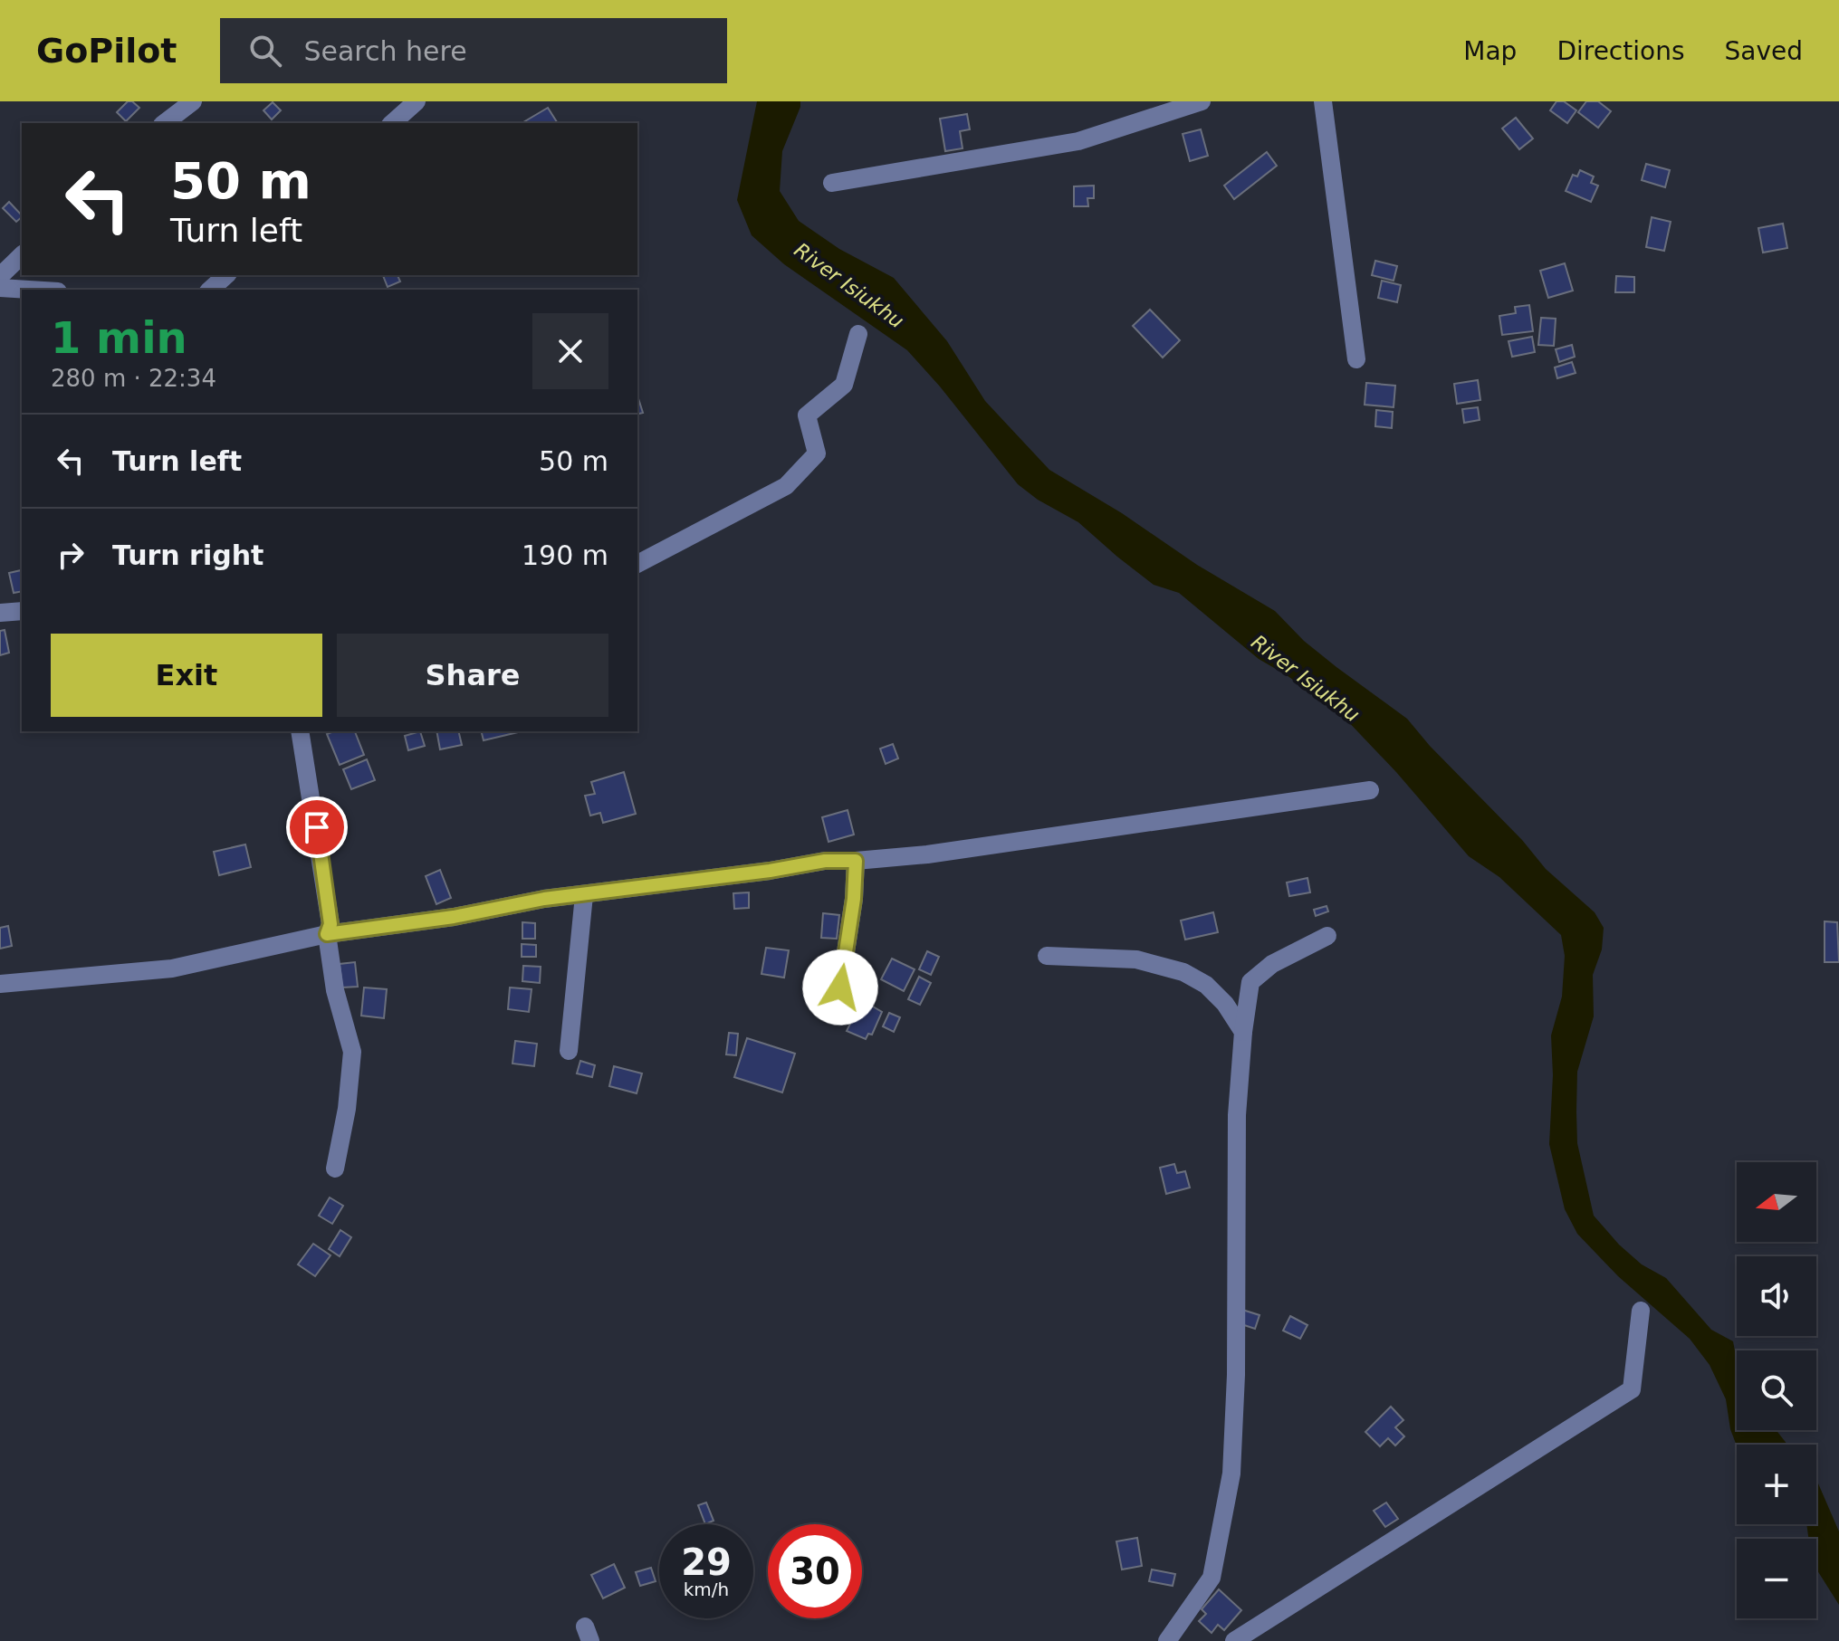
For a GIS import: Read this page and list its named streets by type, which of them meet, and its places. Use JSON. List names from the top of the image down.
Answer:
{
  "water": ["River Isiukhu"],
  "north": "left",
  "page": {
    "header": "GoPilot",
    "search": "Search here",
    "nav": ["Map", "Directions", "Saved"],
    "turn": ["50 m", "Turn left"],
    "heading": ["1 min", "280 m · 22:34"],
    "list": [
      {
        "name": "Turn left",
        "value": "50 m"
      },
      {
        "name": "Turn right",
        "value": "190 m"
      }
    ],
    "buttons": ["Exit", "Share"],
    "map_buttons": ["+", "−"],
    "speed": "29 km/h",
    "limit": "30"
  }
}
